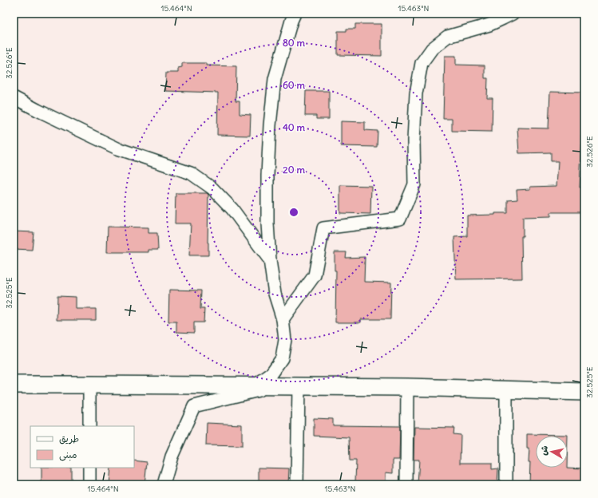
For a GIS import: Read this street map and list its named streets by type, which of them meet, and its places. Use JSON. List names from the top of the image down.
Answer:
{
  "legend": ["طريق", "مبنى"],
  "north": "left",
  "coordinates": [
    "15.464°N",
    "15.463°N",
    "32.526°E",
    "32.525°E"
  ],
  "rings": [
    "80 m",
    "60 m",
    "40 m",
    "20 m"
  ]
}
